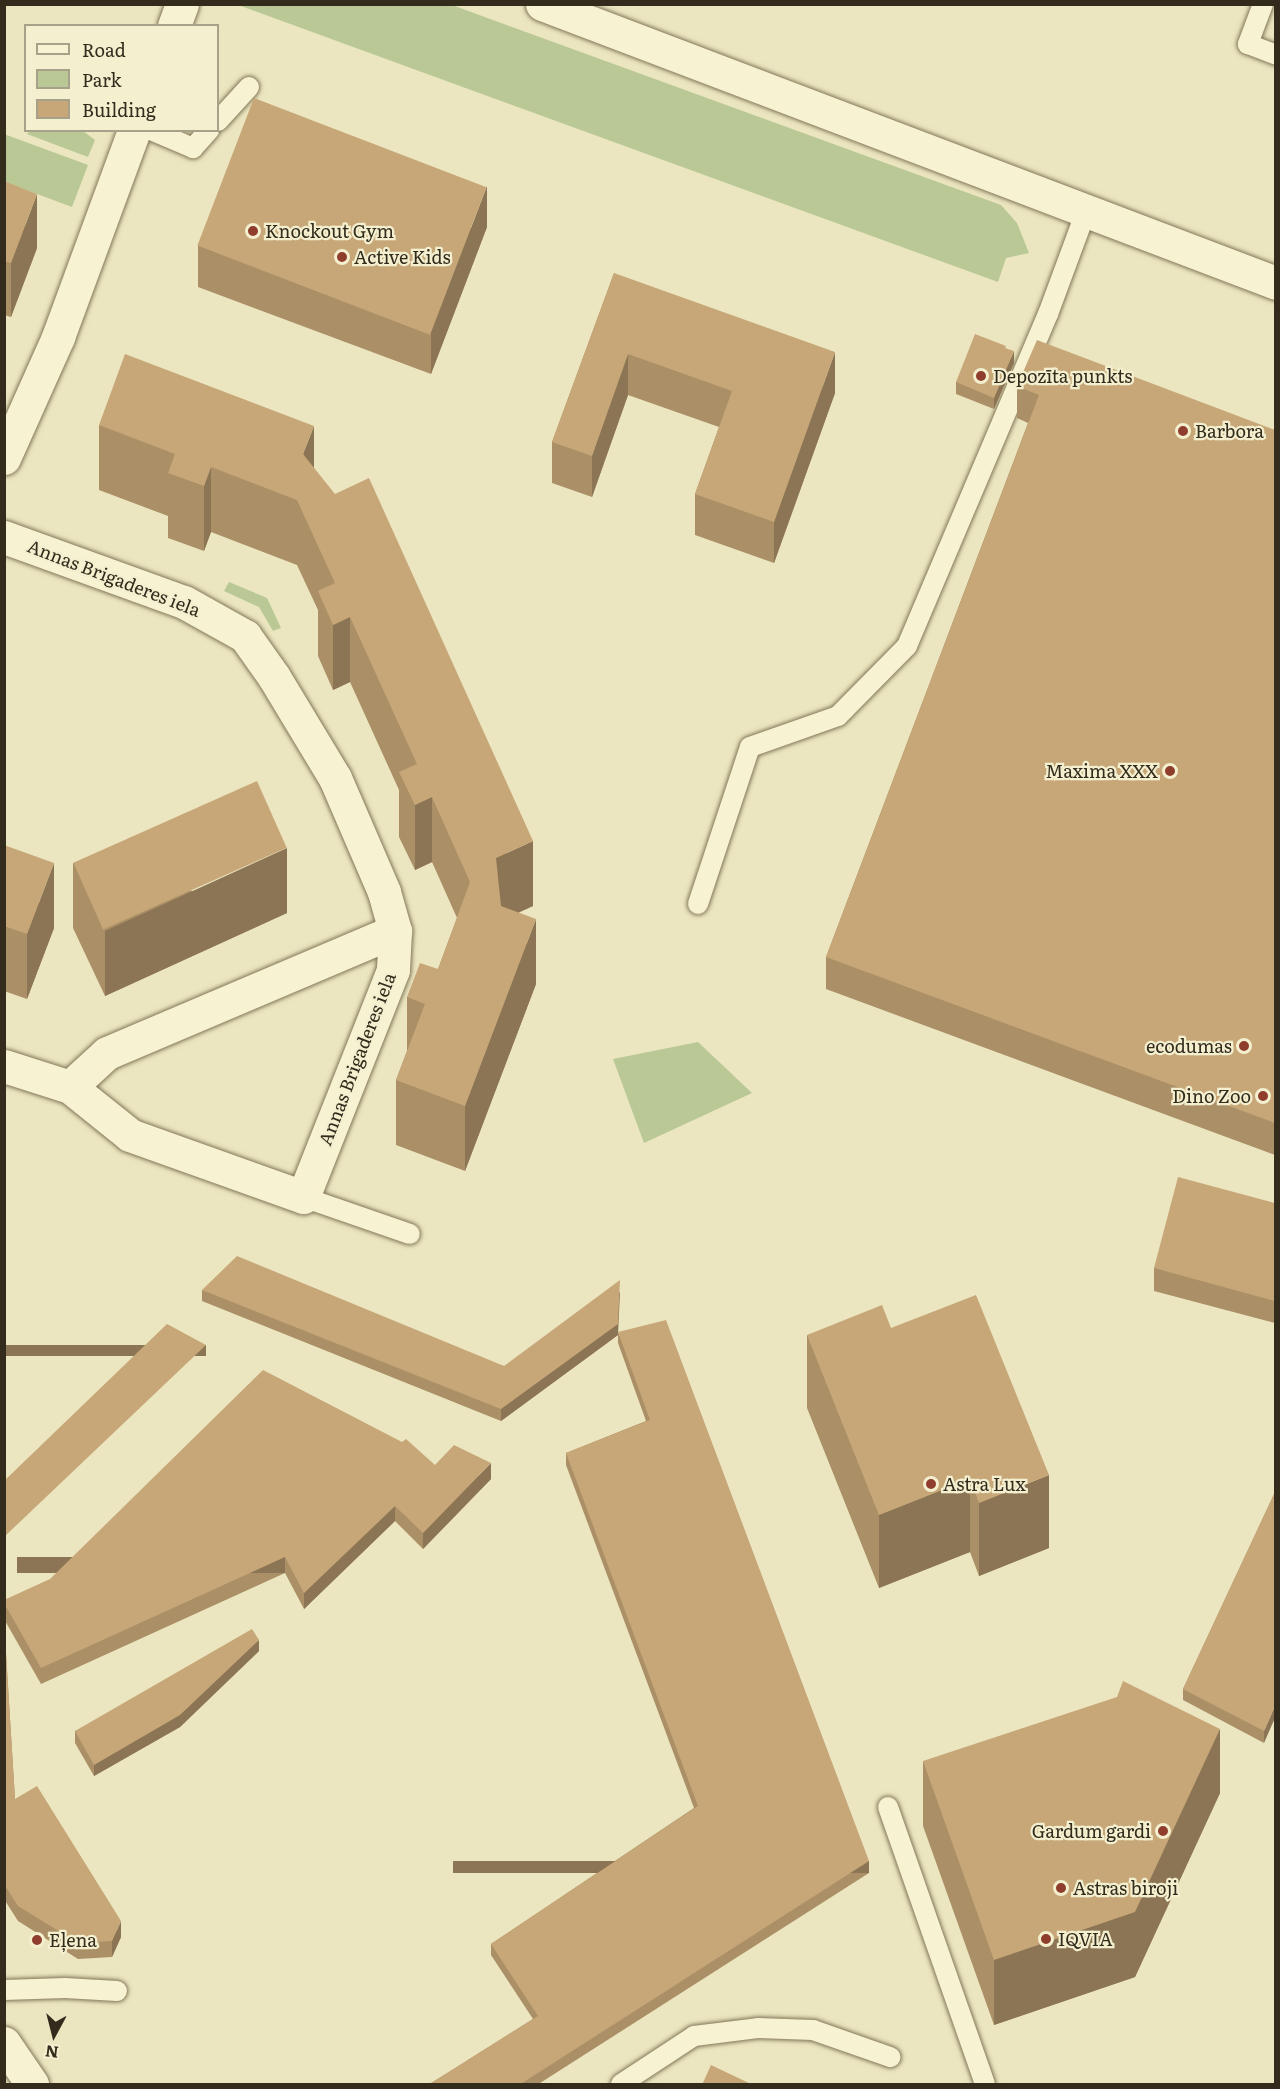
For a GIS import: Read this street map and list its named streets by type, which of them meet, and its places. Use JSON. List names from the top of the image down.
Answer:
{
  "streets": {
    "street": ["Annas Brigaderes iela"]
  },
  "places": [
    "Knockout Gym",
    "Active Kids",
    "Depozīta punkts",
    "Barbora",
    "Maxima XXX",
    "ecodumas",
    "Dino Zoo",
    "Astra Lux",
    "Gardum gardi",
    "Astras biroji",
    "IQVIA",
    "Eļena"
  ],
  "legend": ["Road", "Park", "Building"],
  "north": "bottom"
}
